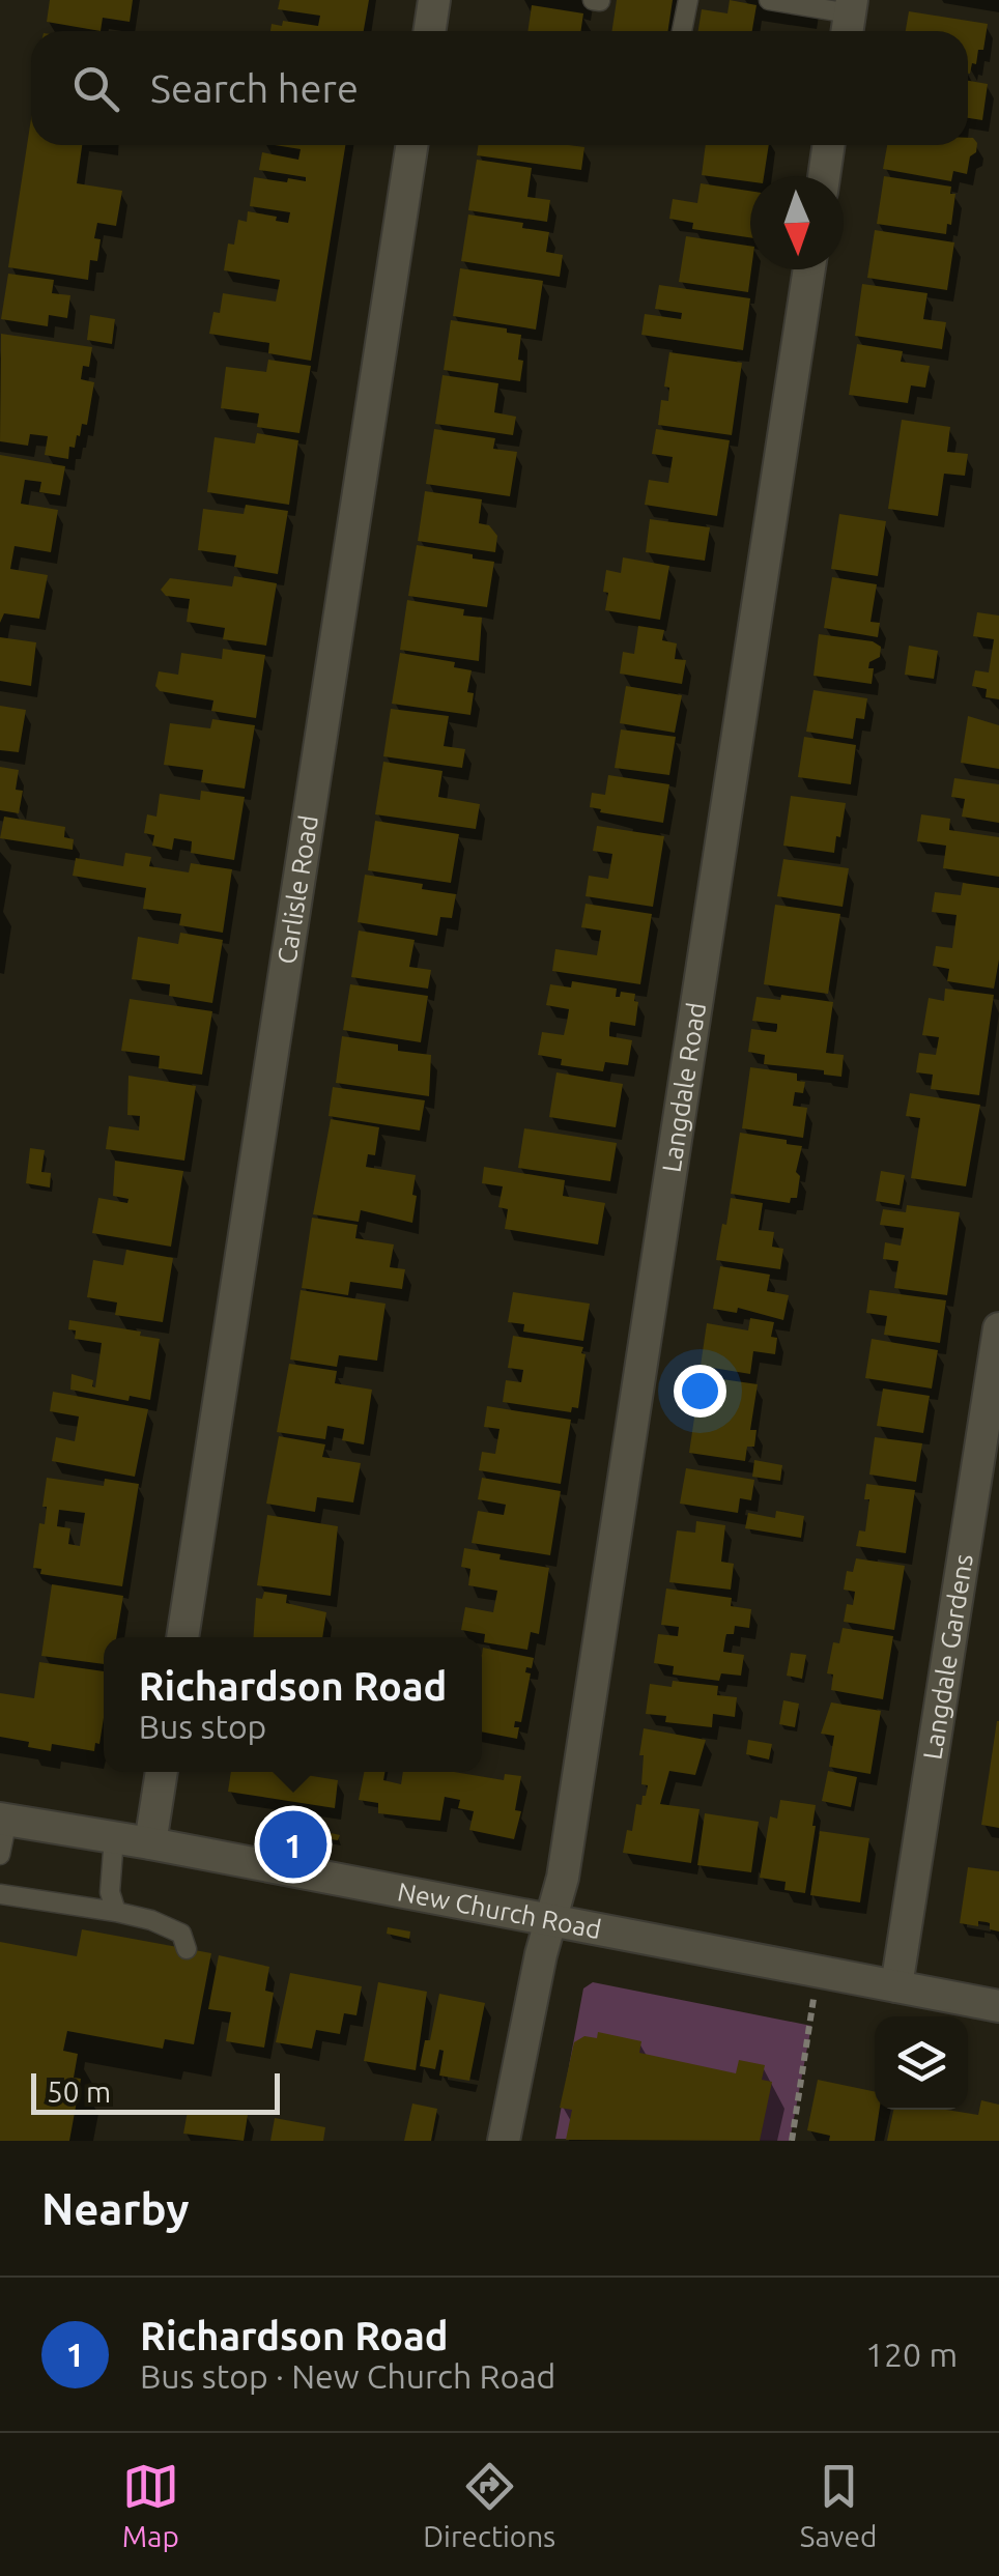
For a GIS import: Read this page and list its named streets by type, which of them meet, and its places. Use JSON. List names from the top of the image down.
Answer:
{
  "streets": {
    "street": [
      "Carlisle Road",
      "Langdale Road",
      "Langdale Gardens",
      "New Church Road"
    ]
  },
  "crossings": [
    ["Langdale Road", "New Church Road"],
    ["Langdale Gardens", "New Church Road"]
  ],
  "scale_bar": "50 m",
  "north": "bottom",
  "page": {
    "search": "Search here",
    "popup": ["Richardson Road", "Bus stop"],
    "pins": "1",
    "scale": "50 m",
    "heading": "Nearby",
    "list": [
      {
        "mark": "1",
        "name": "Richardson Road",
        "note": "Bus stop · New Church Road",
        "value": "120 m"
      }
    ],
    "nav": ["Map", "Directions", "Saved"]
  }
}
